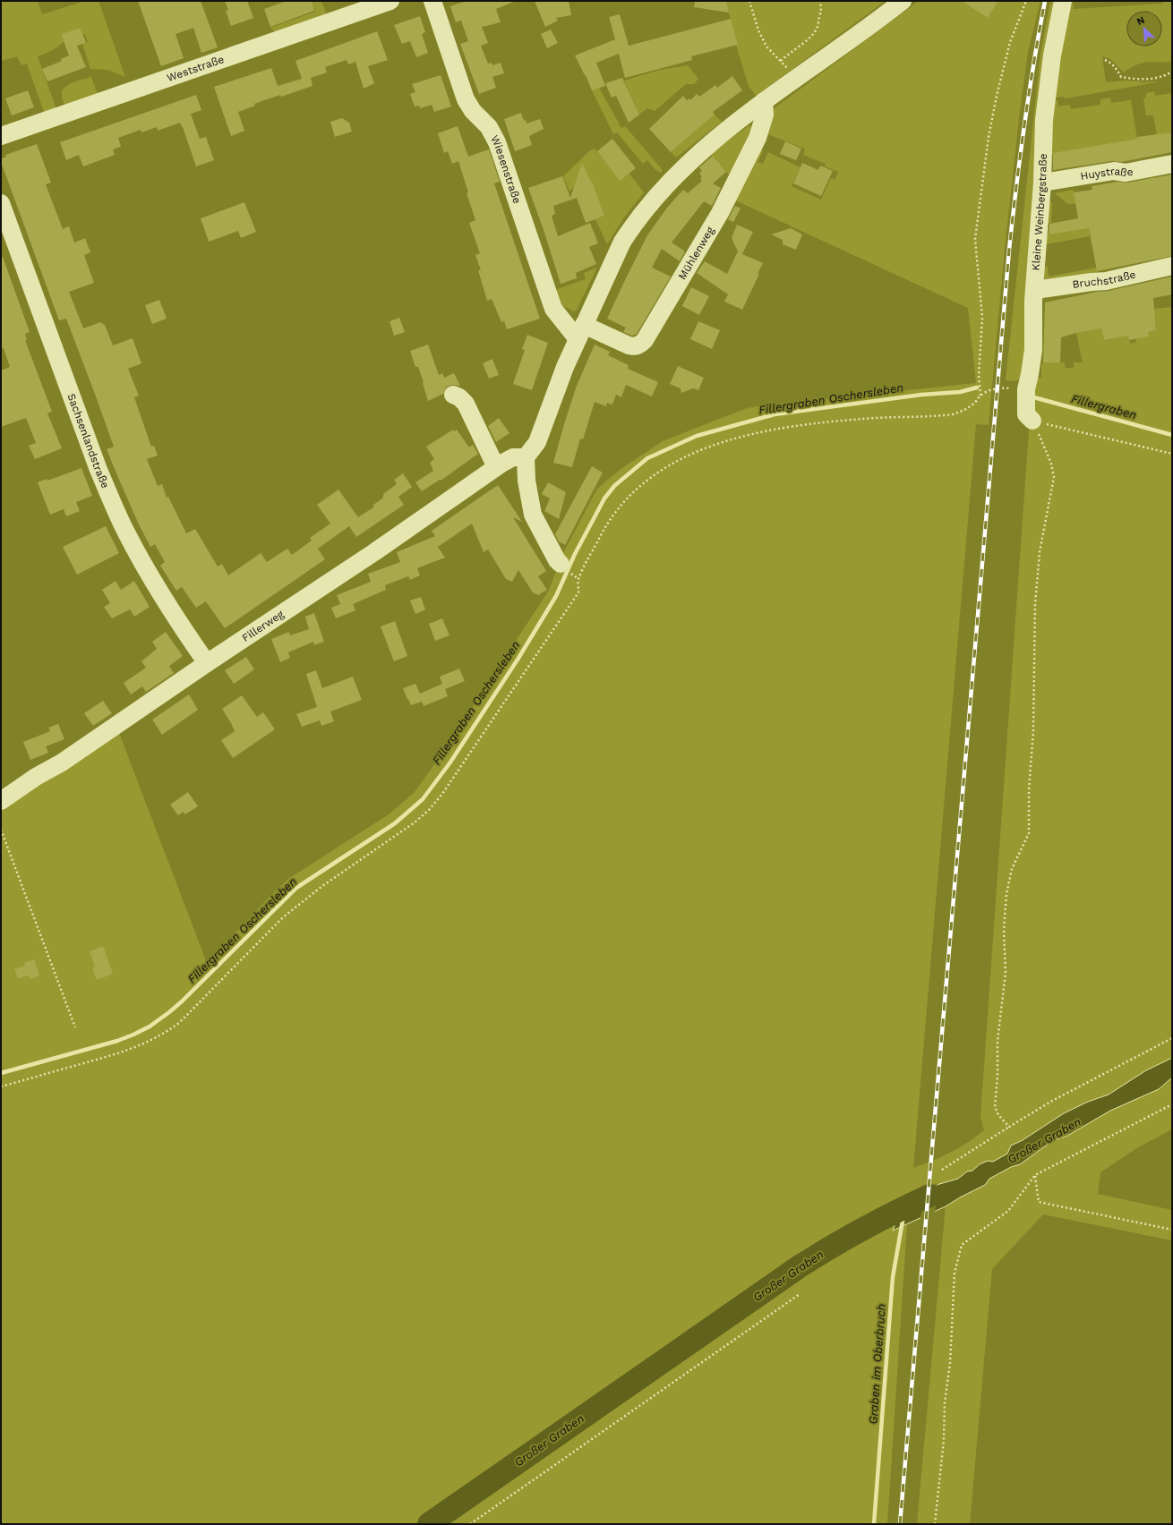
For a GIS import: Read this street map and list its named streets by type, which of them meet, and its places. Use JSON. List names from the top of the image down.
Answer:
{
  "streets": {
    "street": [
      "Weststraße",
      "Wiesenstraße",
      "Huystraße",
      "Kleine Weinbergstraße",
      "Mühlenweg",
      "Bruchstraße",
      "Sachsenlandstraße",
      "Fillerweg"
    ]
  },
  "crossings": [
    ["Wiesenstraße", "Mühlenweg"],
    ["Huystraße", "Kleine Weinbergstraße"],
    ["Kleine Weinbergstraße", "Bruchstraße"],
    ["Sachsenlandstraße", "Fillerweg"]
  ],
  "water": [
    "Fillergraben Oschersleben",
    "Fillergraben",
    "Großer Graben",
    "Graben im Oberbruch"
  ],
  "north": "top left"
}
